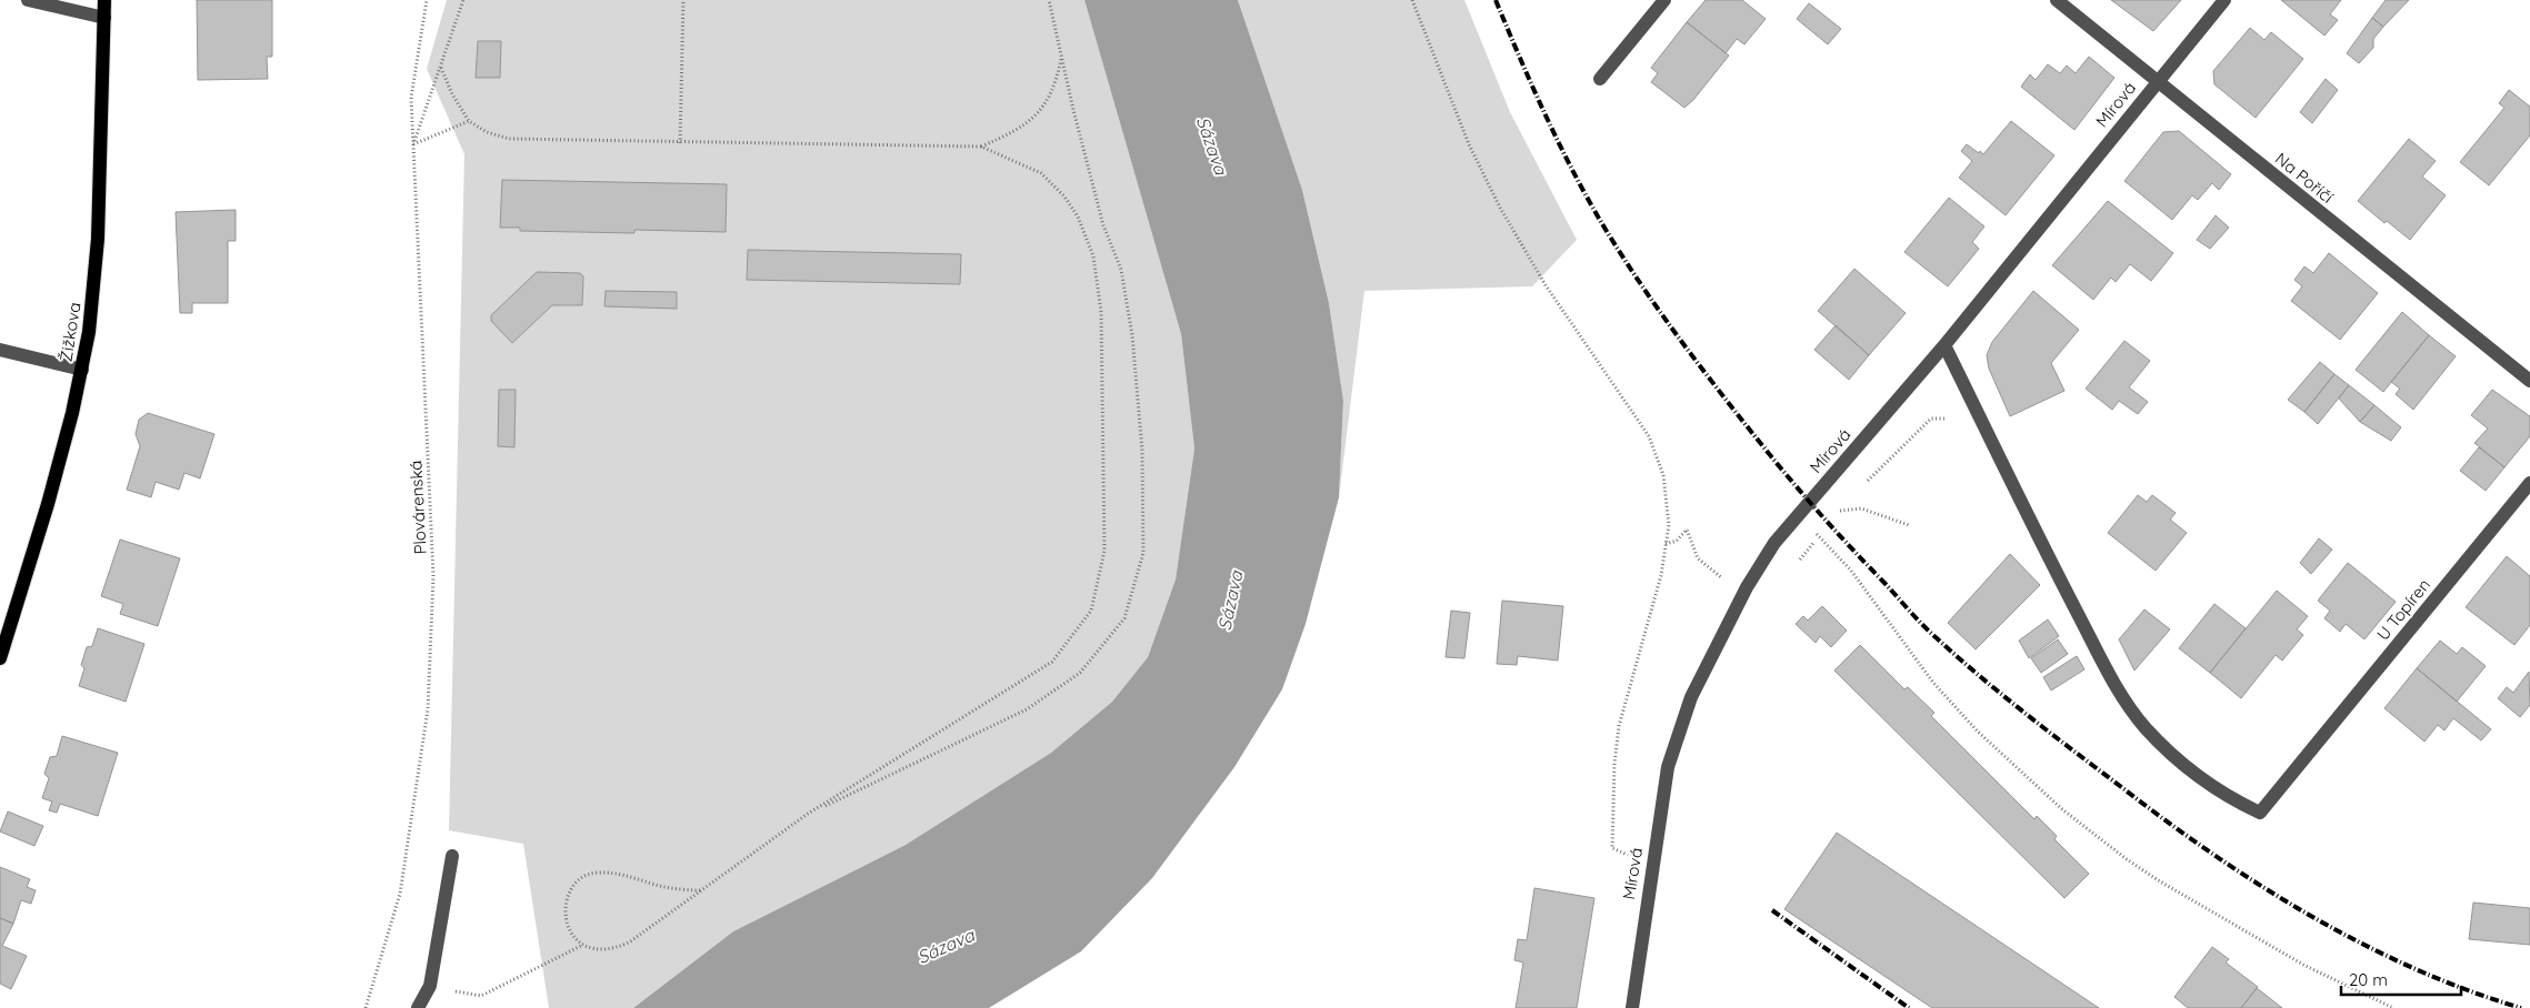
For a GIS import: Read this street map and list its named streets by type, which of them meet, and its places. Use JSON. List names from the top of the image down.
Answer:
{
  "streets": {
    "main road": ["Žižkova"],
    "street": ["Mírová", "Na Poříčí", "U Topíren"],
    "path": ["Plovárenská"]
  },
  "crossings": [
    ["Mírová", "Na Poříčí"],
    ["Mírová", "U Topíren"]
  ],
  "water": ["Sázava"],
  "scale_bar": "20 m"
}
